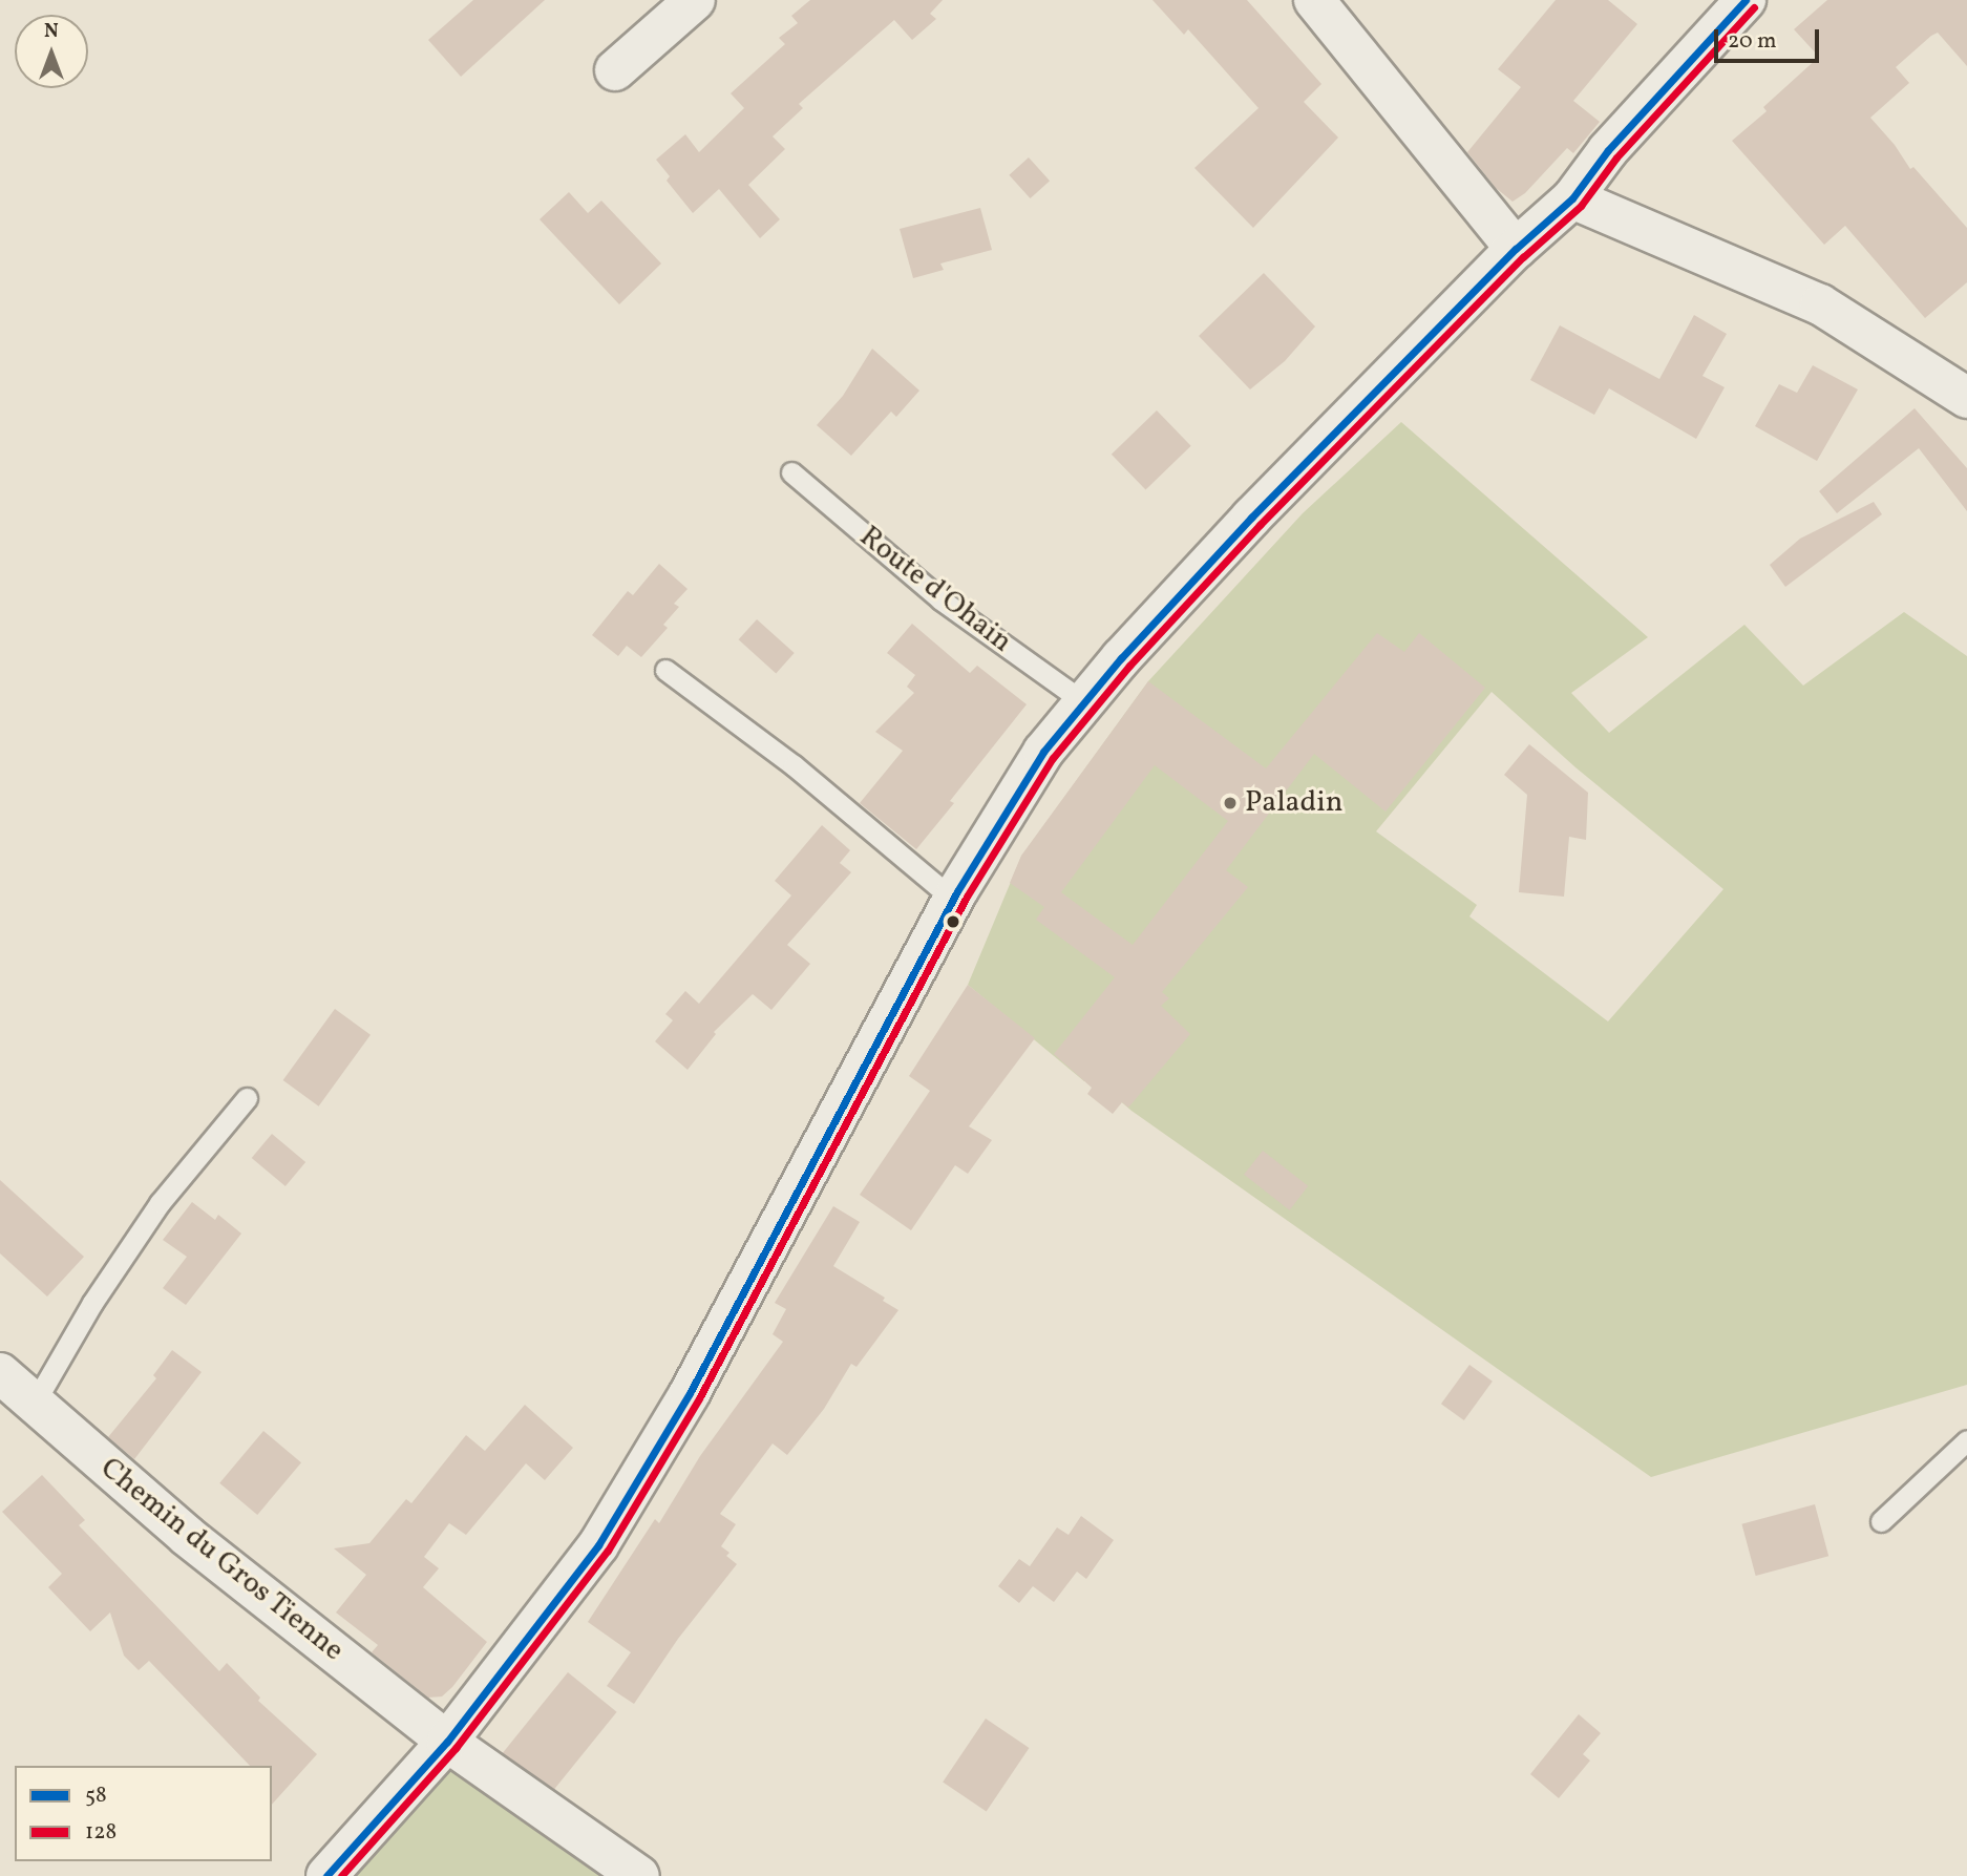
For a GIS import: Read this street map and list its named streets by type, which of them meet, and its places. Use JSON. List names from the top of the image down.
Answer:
{
  "streets": {
    "main road": ["Chemin du Gros Tienne"],
    "lane": ["Route d'Ohain"]
  },
  "places": ["Paladin"],
  "lines": ["transit line 58", "transit line 128"],
  "legend": ["58", "128"],
  "scale_bar": "20 m",
  "north": "top"
}
